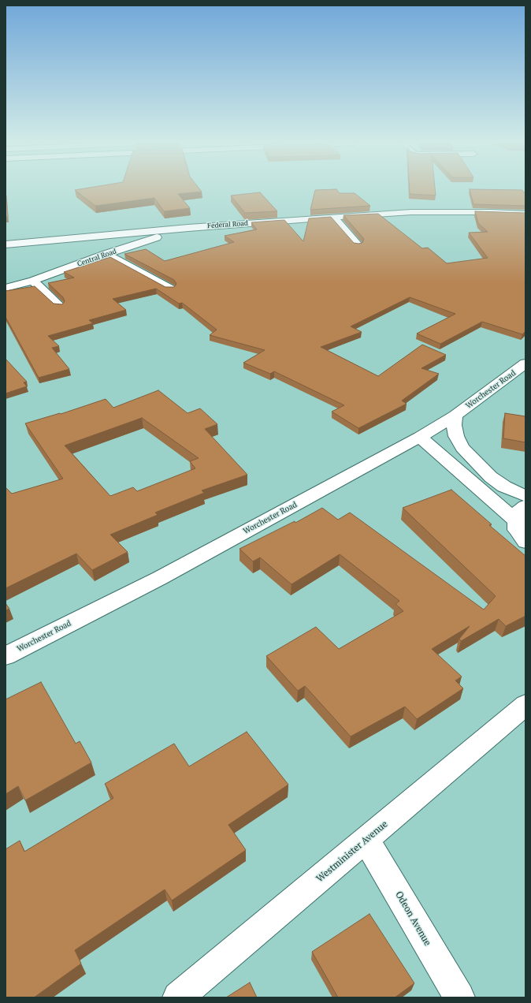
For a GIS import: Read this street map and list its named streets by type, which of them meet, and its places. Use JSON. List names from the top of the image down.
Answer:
{
  "streets": {
    "street": [
      "Federal Road",
      "Central Road",
      "Worchester Road",
      "Westminister Avenue",
      "Odeon Avenue"
    ]
  },
  "crossings": [
    ["Federal Road", "Central Road"],
    ["Westminister Avenue", "Odeon Avenue"]
  ]
}
